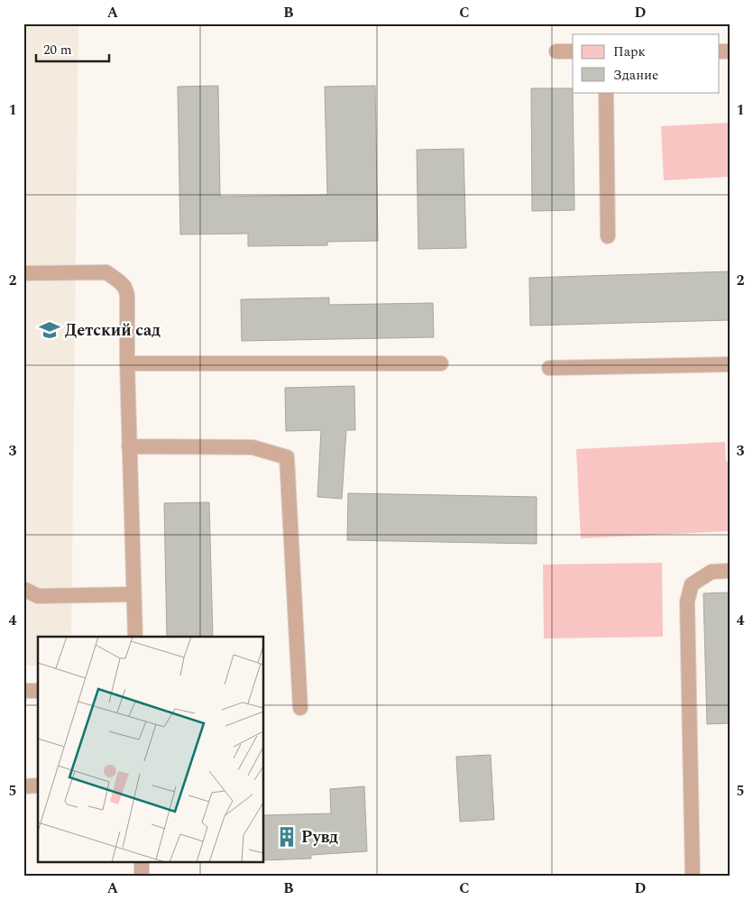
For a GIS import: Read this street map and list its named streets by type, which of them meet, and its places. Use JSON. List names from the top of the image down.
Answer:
{
  "places": {
    "school or university": ["Детский сад"],
    "building": ["Рувд"]
  },
  "legend": ["Парк", "Здание"],
  "scale_bar": "20 m",
  "grid": {
    "columns": [
      "A",
      "B",
      "C",
      "D"
    ],
    "rows": [
      "1",
      "2",
      "3",
      "4",
      "5"
    ]
  }
}
